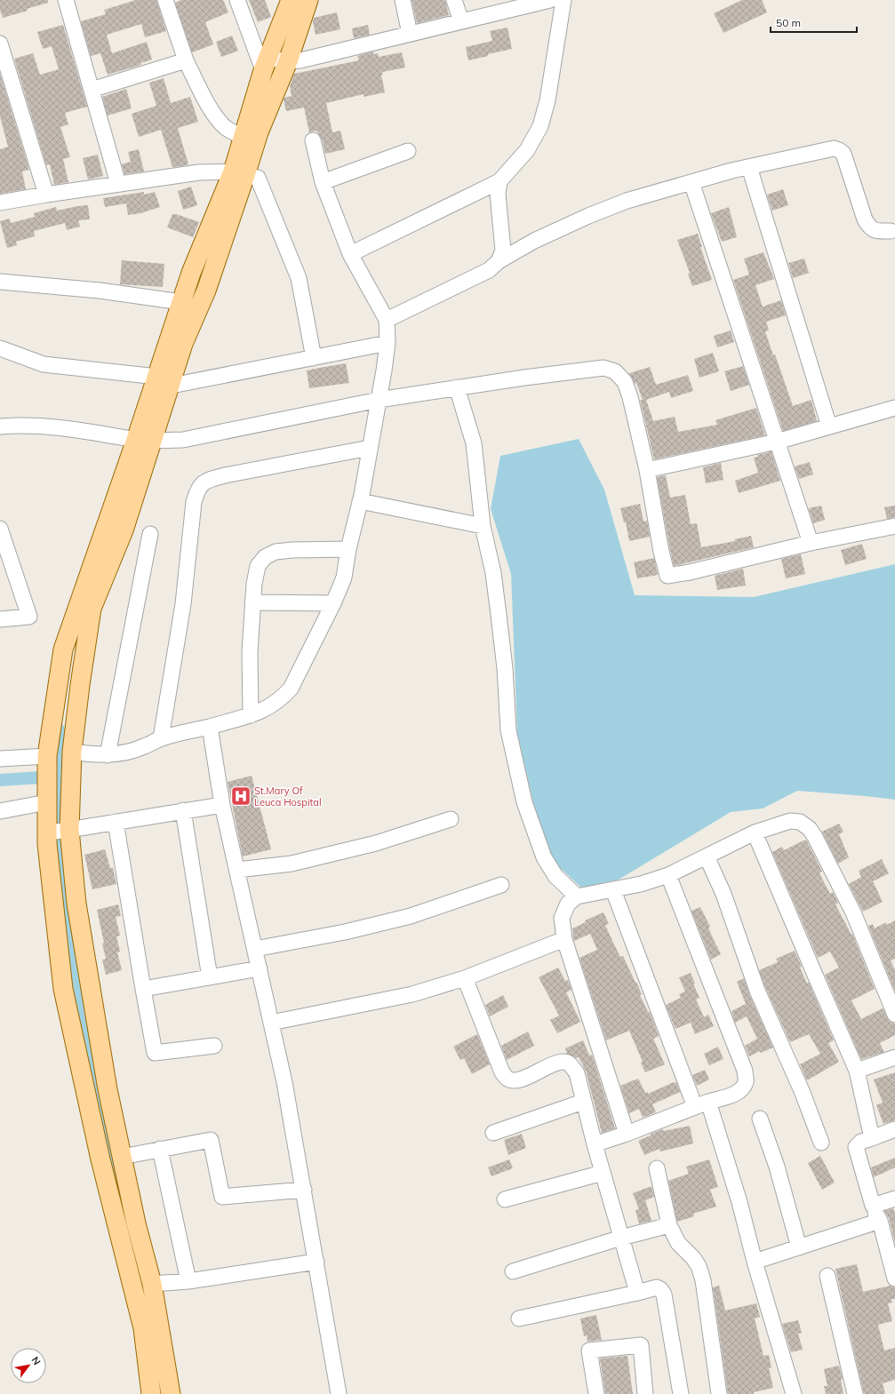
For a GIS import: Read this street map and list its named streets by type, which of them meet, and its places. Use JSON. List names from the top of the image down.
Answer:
{
  "places": {
    "hospital": ["St.Mary Of Leuca Hospital"]
  },
  "scale_bar": "50 m",
  "north": "top right"
}
